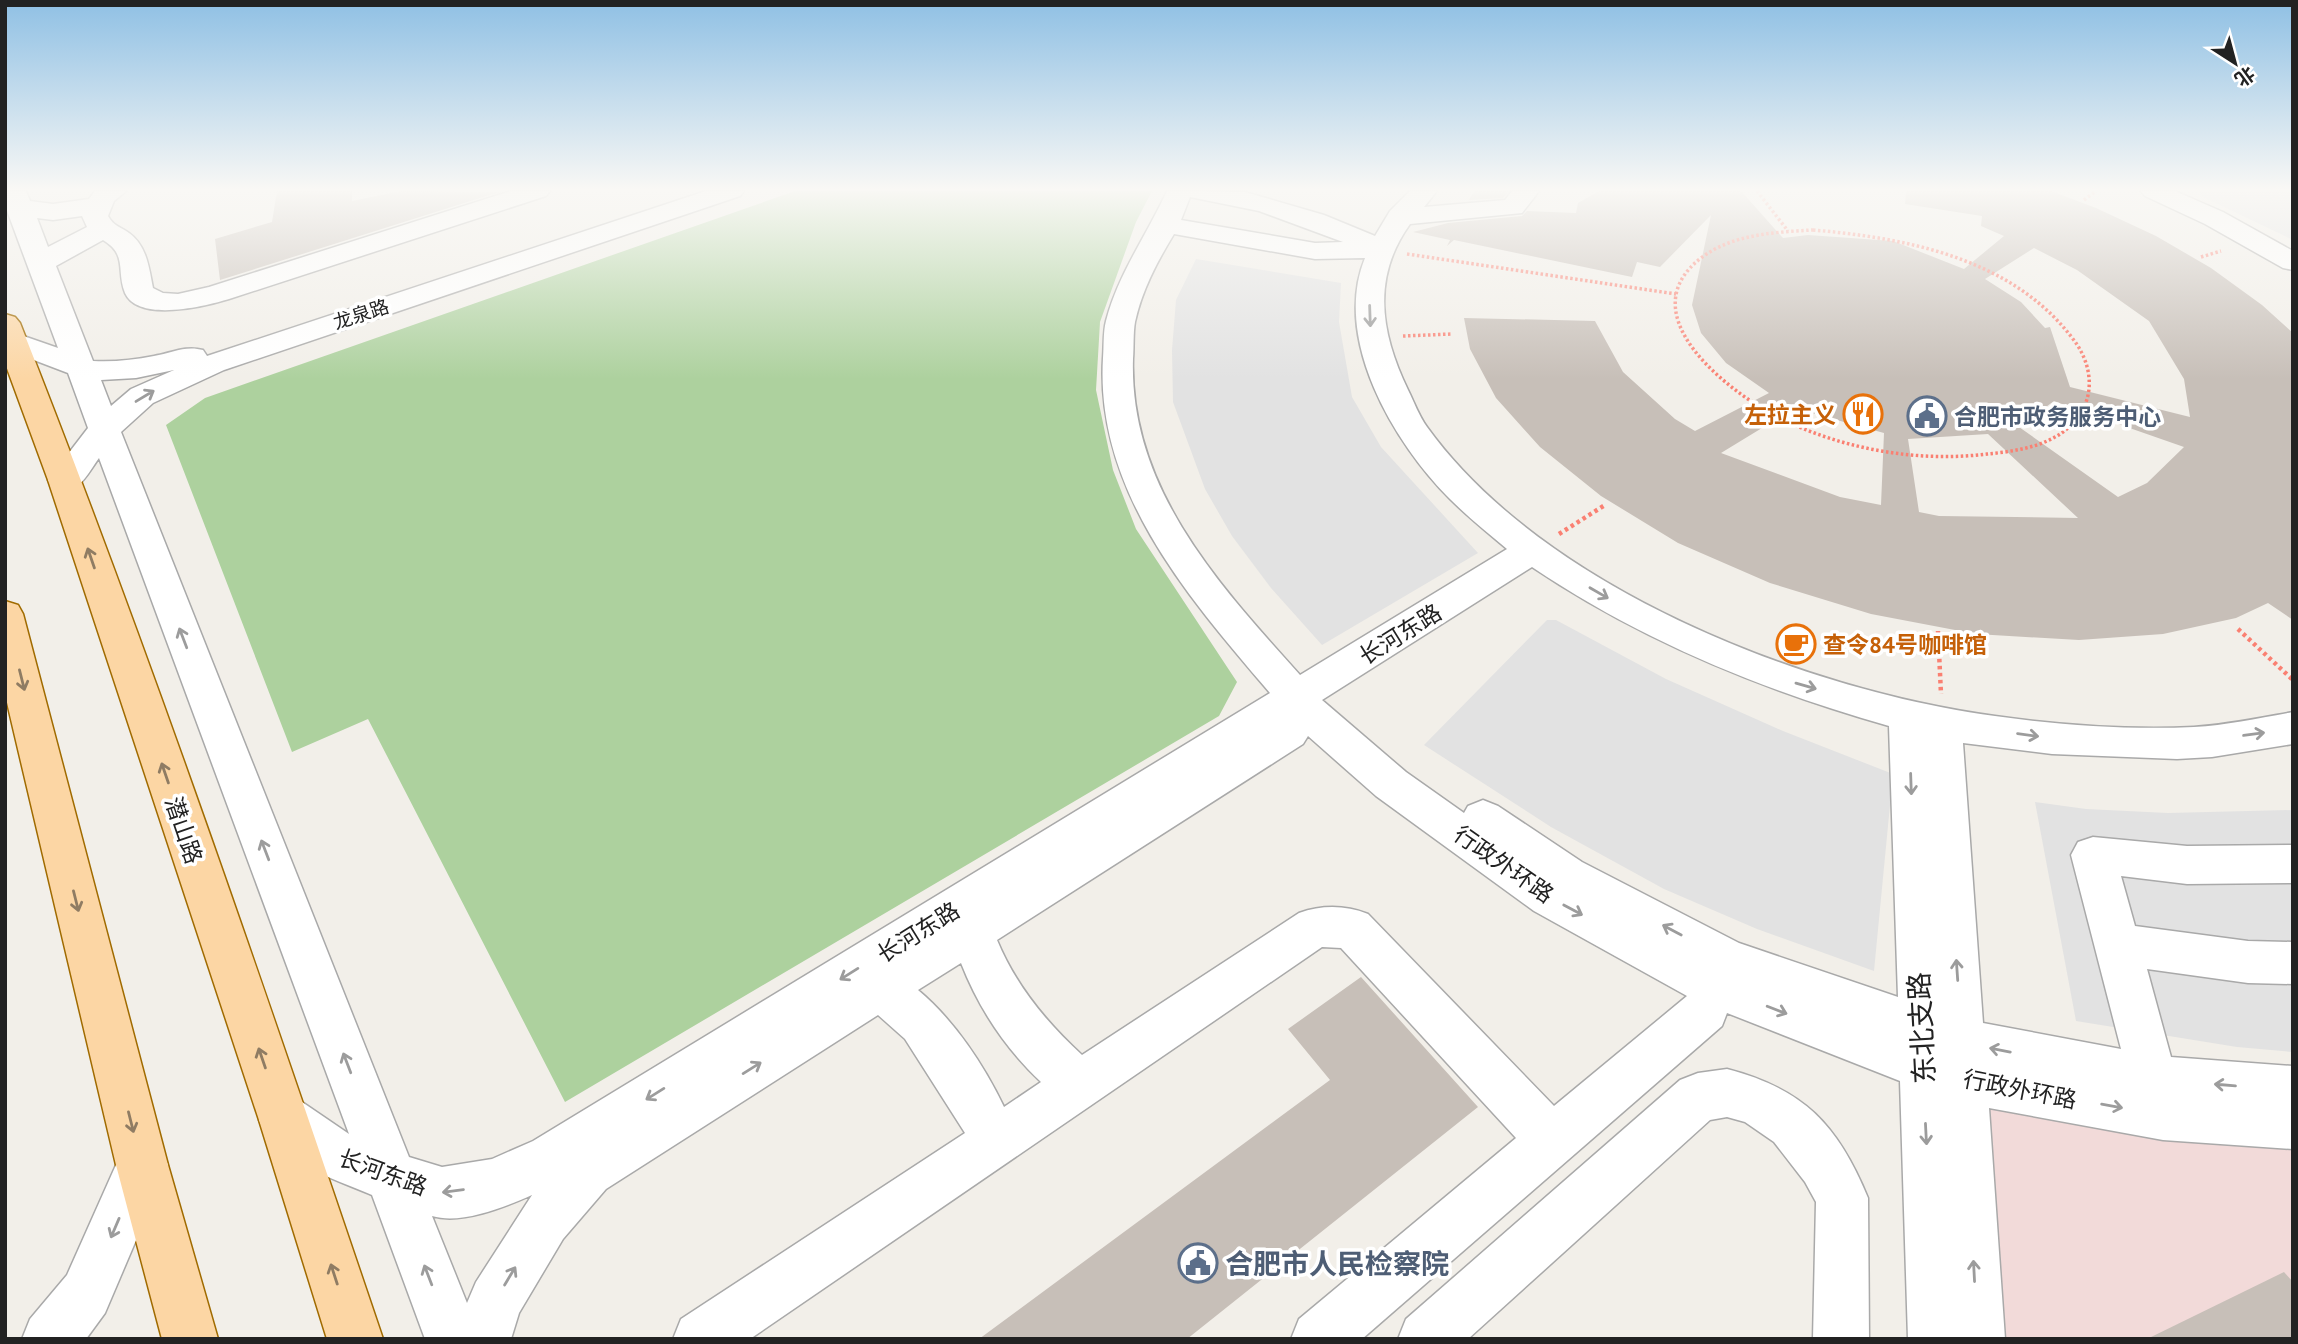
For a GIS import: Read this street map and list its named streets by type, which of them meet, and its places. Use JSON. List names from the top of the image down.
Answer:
{
  "streets": {
    "main road": ["潜山路"],
    "street": [
      "龙泉路",
      "长河东路",
      "行政外环路",
      "东北支路"
    ]
  },
  "crossings": [
    ["龙泉路", "潜山路"],
    ["长河东路", "潜山路"],
    ["长河东路", "行政外环路"],
    ["行政外环路", "东北支路"]
  ],
  "places": {
    "restaurant": ["左拉主义"],
    "public building": ["合肥市政务服务中心", "合肥市人民检察院"],
    "cafe": ["查令84号咖啡馆"]
  },
  "north": "bottom right"
}
